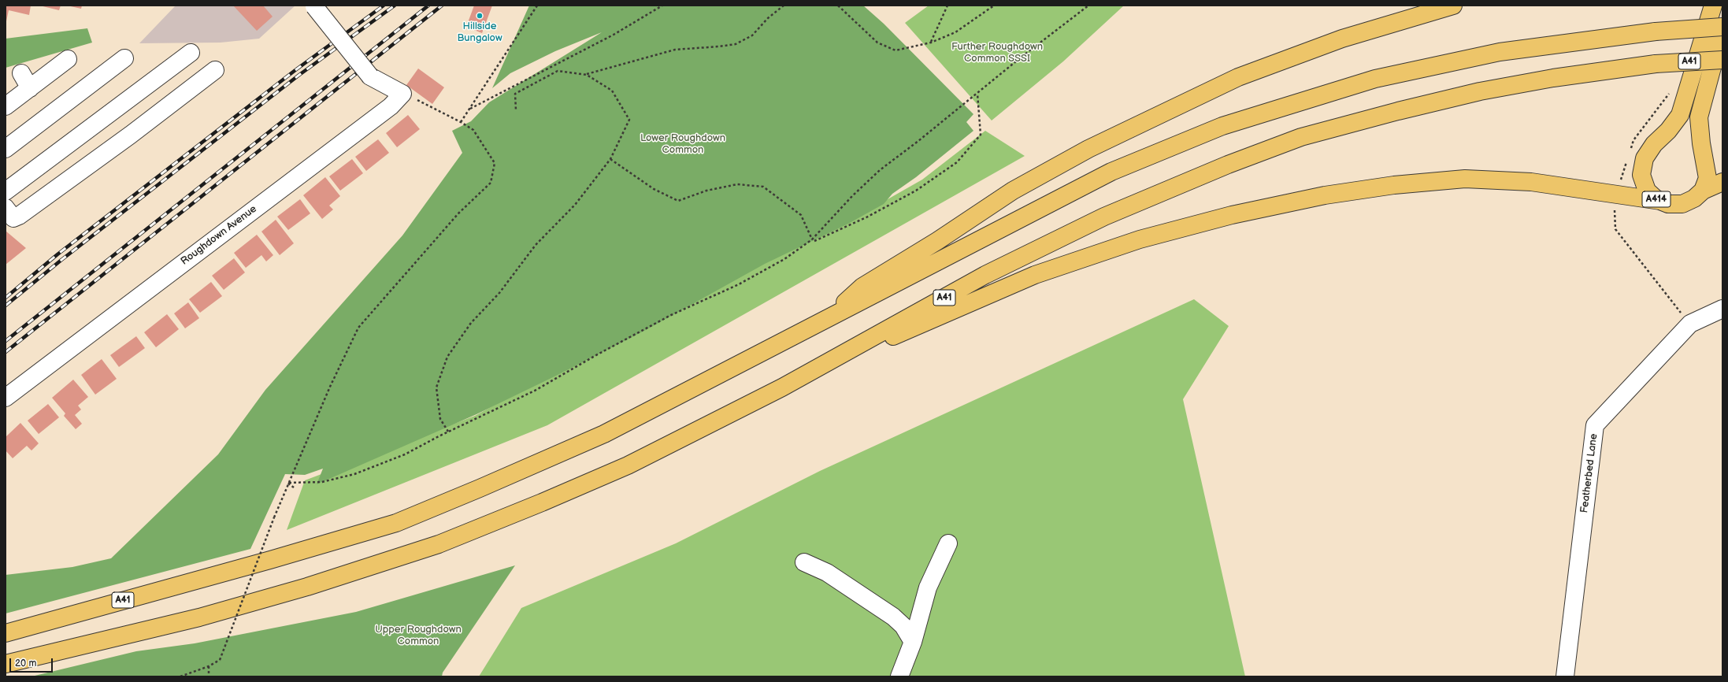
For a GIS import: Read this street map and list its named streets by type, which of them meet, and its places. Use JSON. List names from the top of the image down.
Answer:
{
  "streets": {
    "highway": ["A41", "A414"],
    "street": ["Roughdown Avenue", "Featherbed Lane"]
  },
  "parks": ["Further Roughdown Common SSSI", "Lower Roughdown Common", "Upper Roughdown Common"],
  "places": ["Hillside Bungalow"],
  "scale_bar": "20 m"
}
